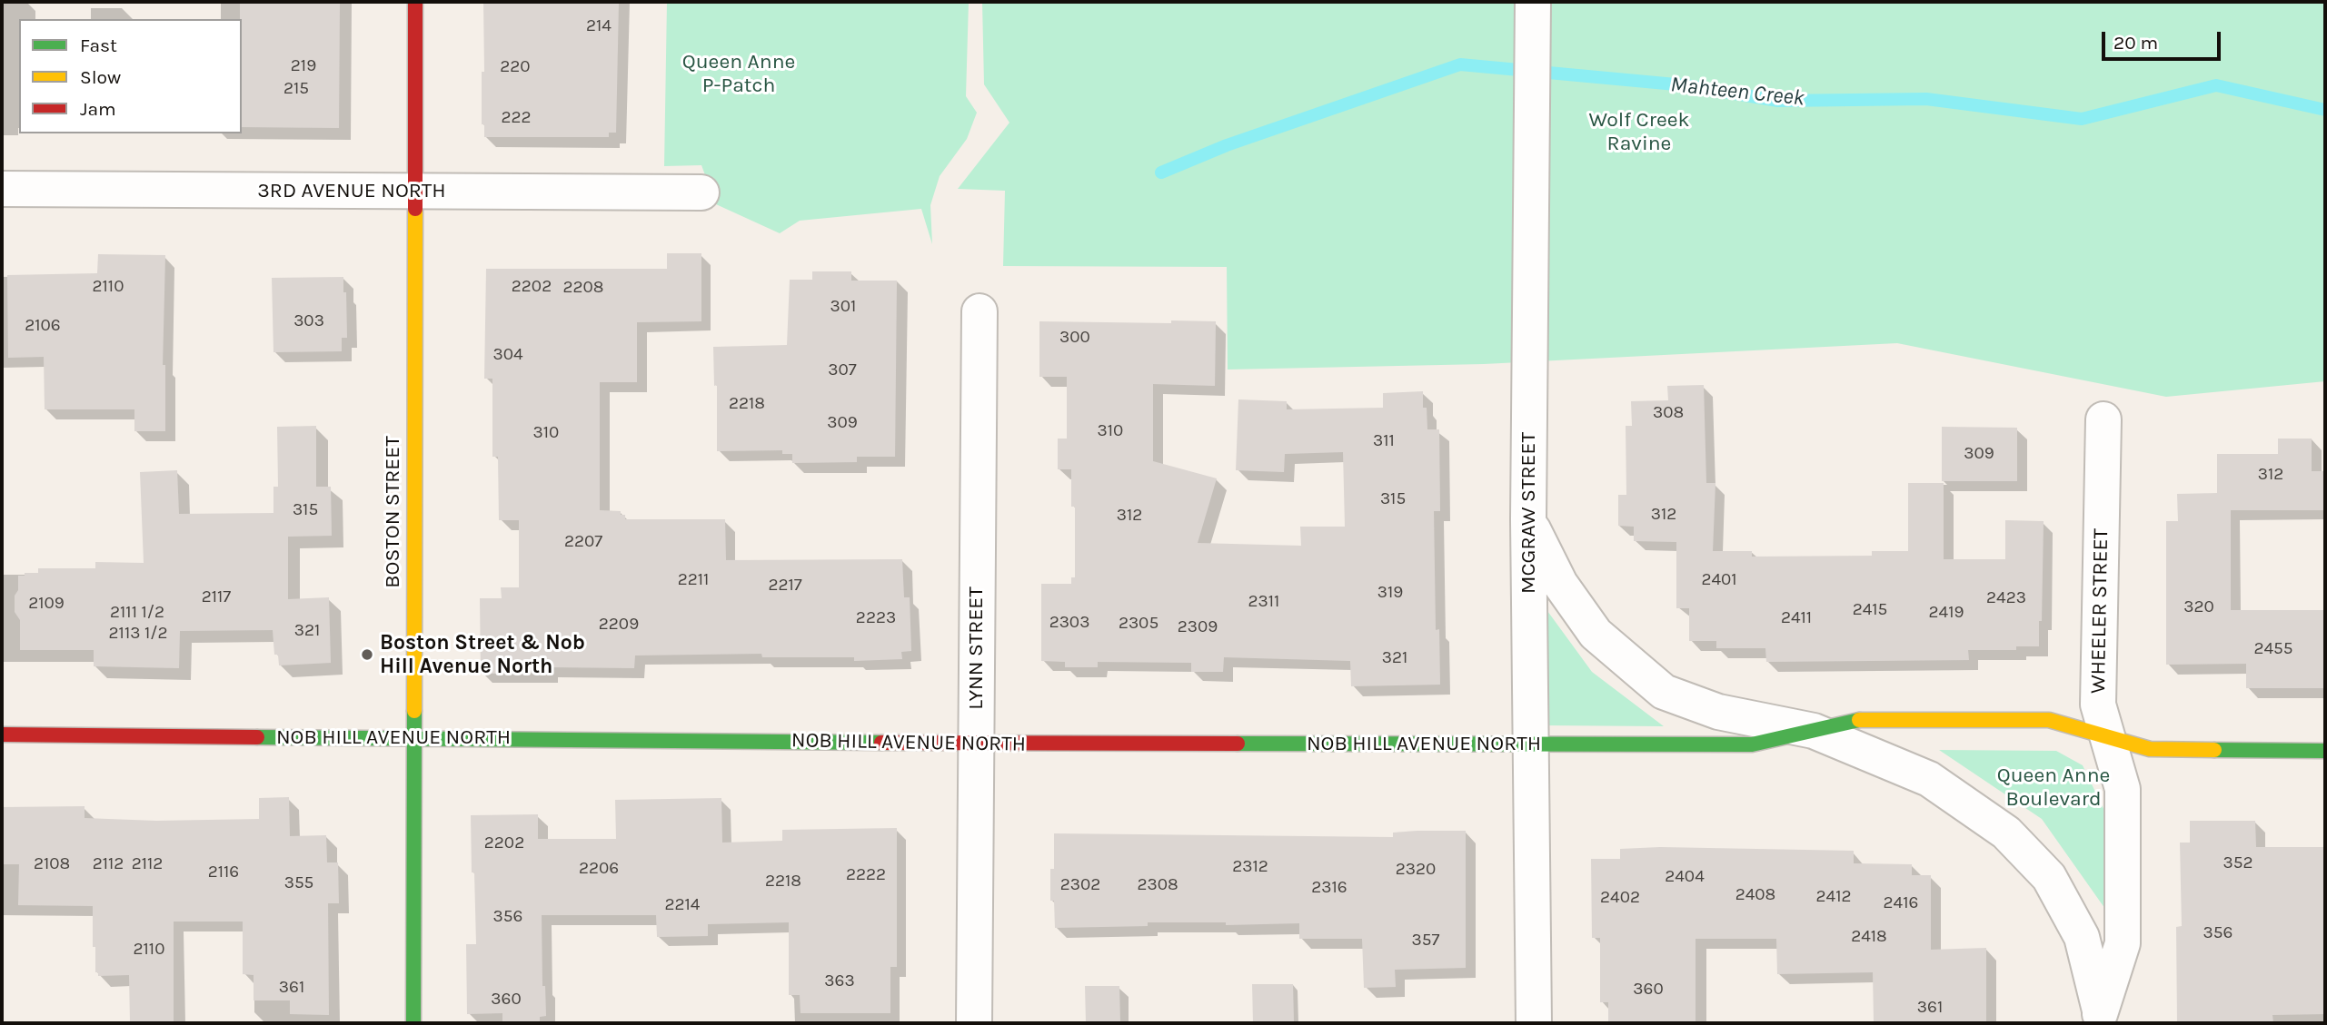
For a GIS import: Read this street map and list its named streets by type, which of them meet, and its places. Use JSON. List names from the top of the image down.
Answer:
{
  "streets": {
    "street": [
      "3RD AVENUE NORTH",
      "BOSTON STREET",
      "MCGRAW STREET",
      "WHEELER STREET",
      "LYNN STREET",
      "NOB HILL AVENUE NORTH"
    ]
  },
  "crossings": [
    ["3RD AVENUE NORTH", "BOSTON STREET"],
    ["BOSTON STREET", "NOB HILL AVENUE NORTH"],
    ["MCGRAW STREET", "NOB HILL AVENUE NORTH"],
    ["WHEELER STREET", "NOB HILL AVENUE NORTH"],
    ["LYNN STREET", "NOB HILL AVENUE NORTH"]
  ],
  "water": ["Mahteen Creek"],
  "parks": ["Queen Anne P-Patch", "Wolf Creek Ravine", "Queen Anne Boulevard"],
  "places": ["Boston Street & Nob Hill Avenue North"],
  "house_numbers": [
    "214",
    "219",
    "220",
    "215",
    "222",
    "2110",
    "2202",
    "2208",
    "301",
    "303",
    "2106",
    "300",
    "304",
    "307",
    "2218",
    "308",
    "309",
    "310",
    "310",
    "311",
    "309",
    "312",
    "315",
    "315",
    "312",
    "312",
    "2207",
    "2211",
    "2401",
    "2217",
    "319",
    "2117",
    "2423",
    "2311",
    "2109",
    "320",
    "2415",
    "2111 1/2",
    "2419",
    "2223",
    "2411",
    "2303",
    "2305",
    "2209",
    "2309",
    "321",
    "2113 1/2",
    "2455",
    "321",
    "2202",
    "352",
    "2108",
    "2112",
    "2112",
    "2312",
    "2206",
    "2320",
    "2116",
    "2222",
    "2404",
    "2218",
    "355",
    "2302",
    "2308",
    "2316",
    "2408",
    "2412",
    "2402",
    "2416",
    "2214",
    "356",
    "356",
    "2418",
    "357",
    "2110",
    "363",
    "361",
    "360",
    "360",
    "361"
  ],
  "legend": ["Fast", "Slow", "Jam"],
  "scale_bar": "20 m"
}
